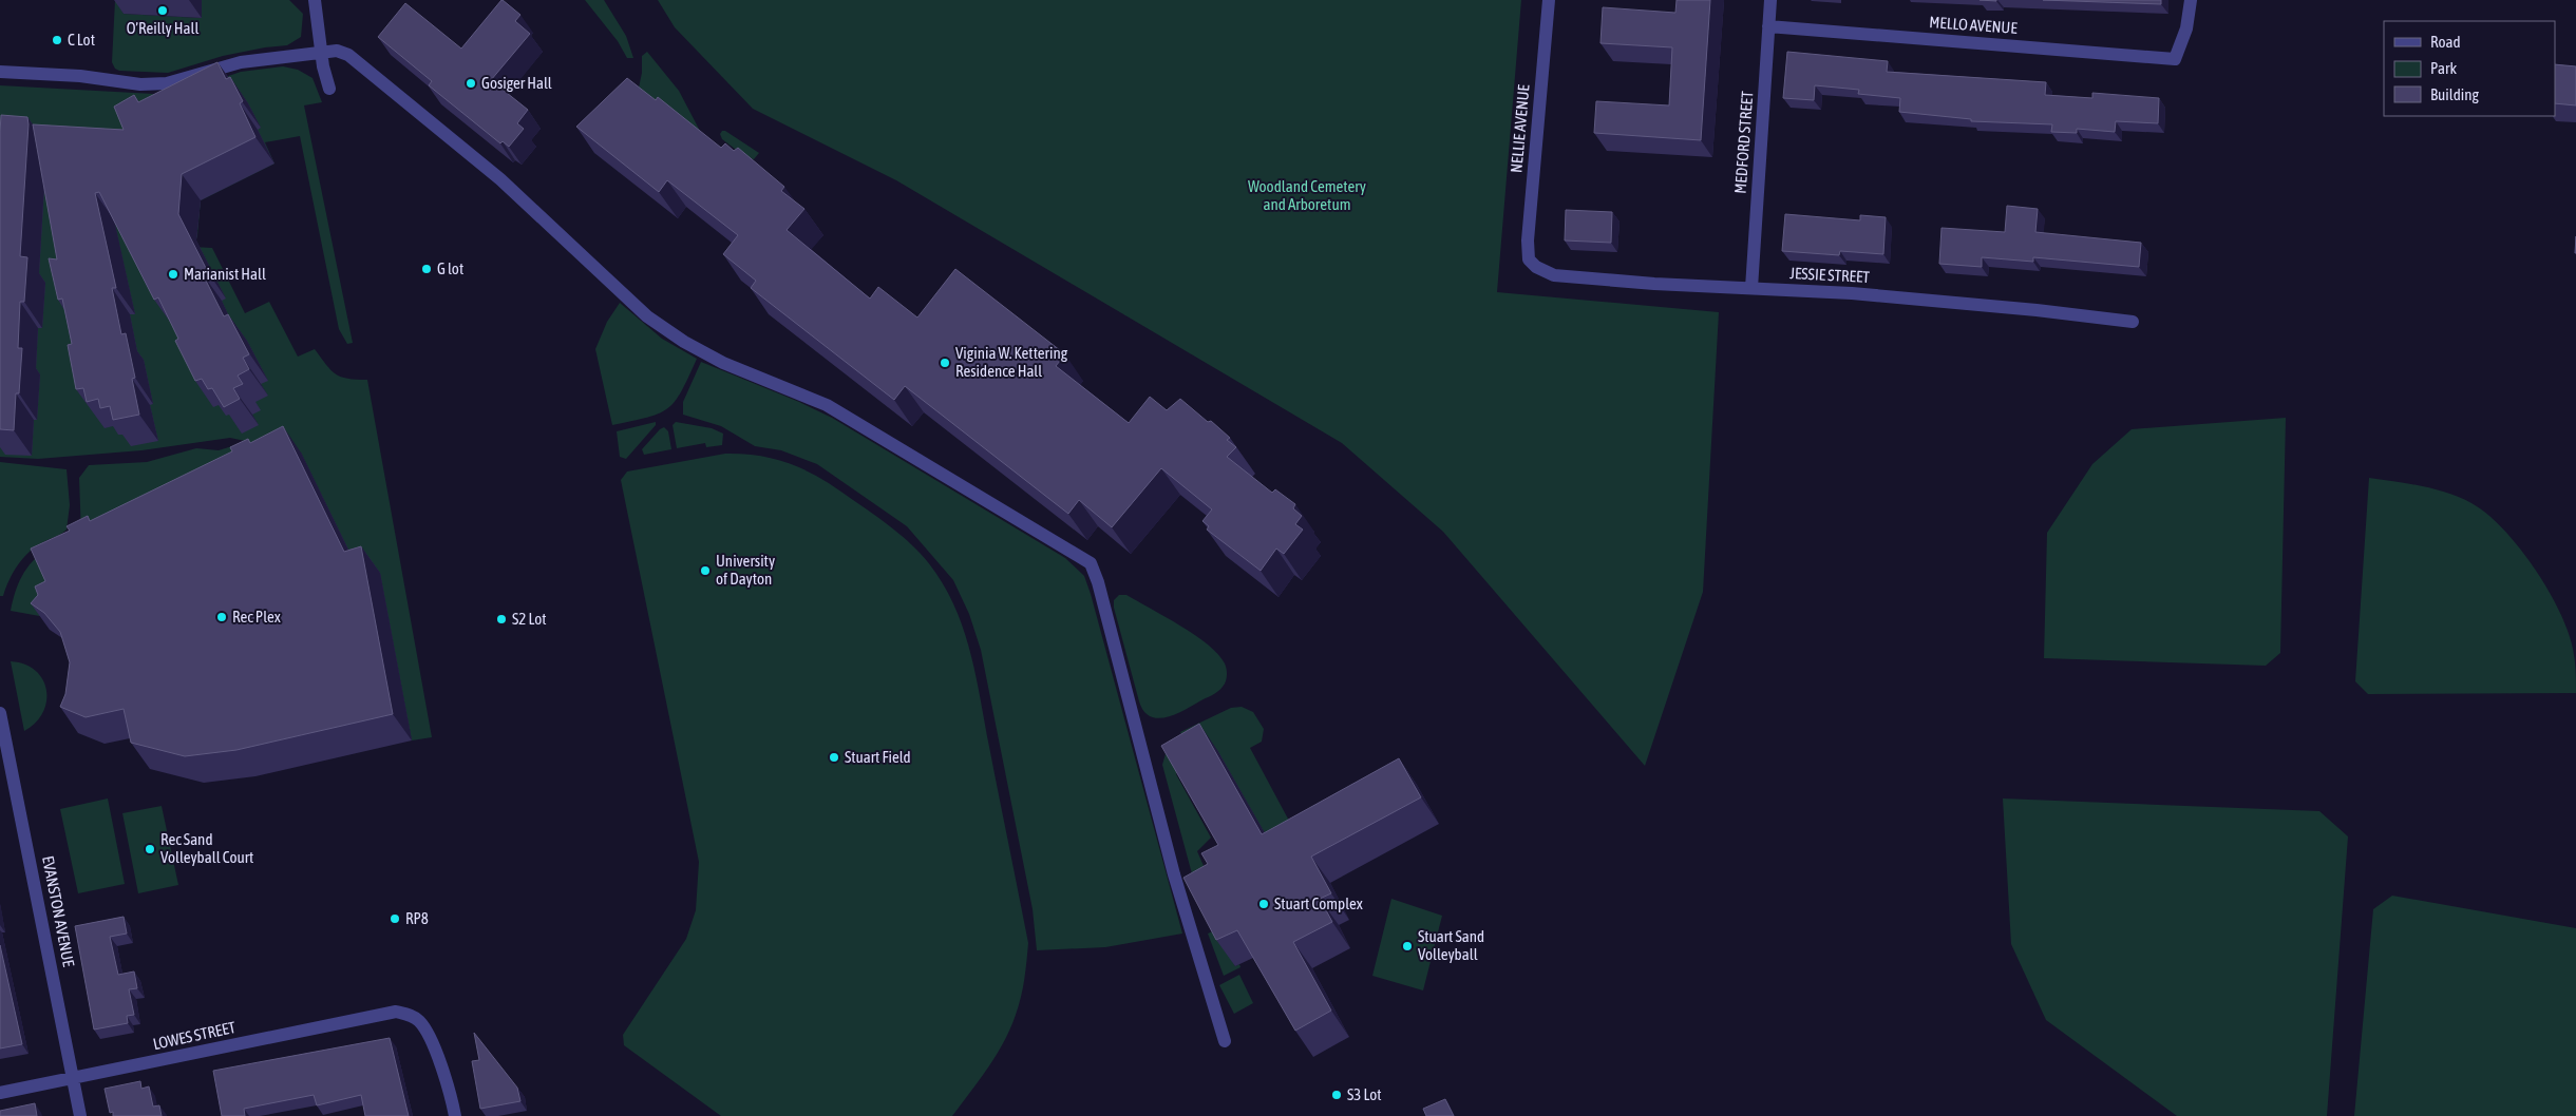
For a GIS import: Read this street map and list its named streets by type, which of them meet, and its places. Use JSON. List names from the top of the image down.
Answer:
{
  "streets": {
    "street": [
      "MELLO AVENUE",
      "NELLIE AVENUE",
      "MEDFORD STREET",
      "JESSIE STREET",
      "EVANSTON AVENUE",
      "LOWES STREET"
    ]
  },
  "crossings": [
    ["MELLO AVENUE", "MEDFORD STREET"],
    ["NELLIE AVENUE", "JESSIE STREET"],
    ["MEDFORD STREET", "JESSIE STREET"],
    ["EVANSTON AVENUE", "LOWES STREET"]
  ],
  "parks": ["Woodland Cemetery and Arboretum"],
  "places": [
    "O’Reilly Hall",
    "C Lot",
    "Gosiger Hall",
    "G lot",
    "Marianist Hall",
    "Viginia W. Kettering Residence Hall",
    "University of Dayton",
    "Rec Plex",
    "S2 Lot",
    "Stuart Field",
    "Rec Sand Volleyball Court",
    "Stuart Complex",
    "RP8",
    "Stuart Sand Volleyball",
    "S3 Lot"
  ],
  "legend": ["Road", "Park", "Building"]
}
